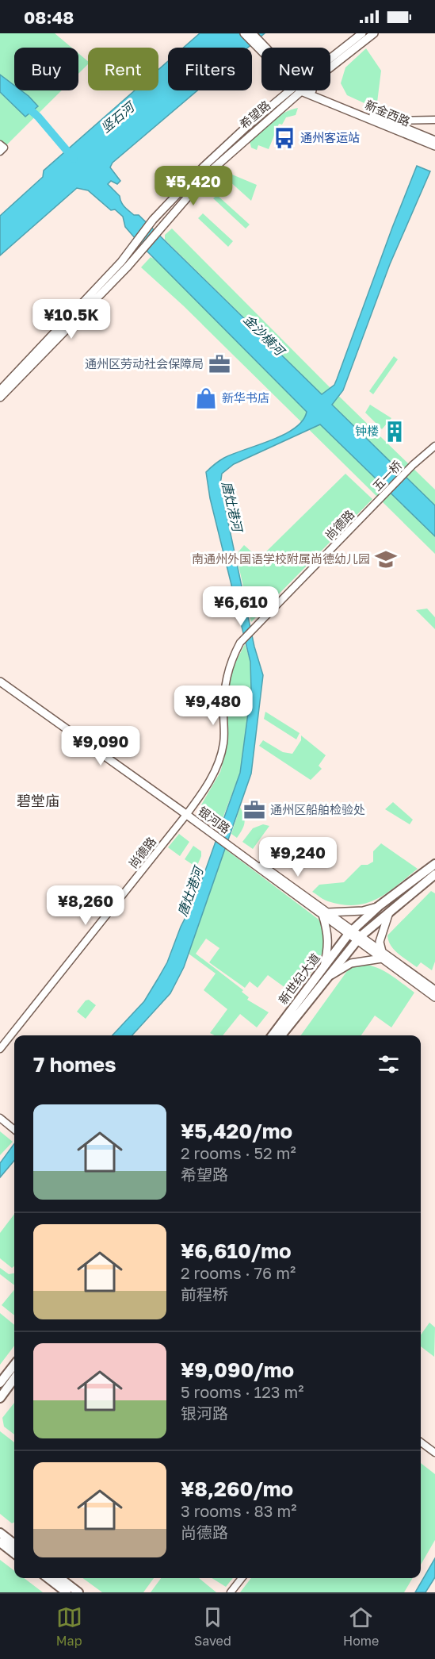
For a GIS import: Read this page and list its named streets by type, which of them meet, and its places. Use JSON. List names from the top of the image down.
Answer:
{
  "streets": {
    "main road": [
      "新金西路",
      "希望路",
      "银河路",
      "新世纪大道"
    ],
    "street": ["五一桥", "尚德路"]
  },
  "crossings": [
    ["五一桥", "尚德路"],
    ["尚德路", "银河路"],
    ["银河路", "新世纪大道"]
  ],
  "districts": ["碧堂庙"],
  "water": ["竖石河", "金沙横河", "唐灶港河"],
  "places": {
    "bus stop": ["通州客运站"],
    "office": ["通州区劳动社会保障局", "通州区船舶检验处"],
    "shop": ["新华书店"],
    "building": ["钟楼"],
    "school or university": ["南通州外国语学校附属尚德幼儿园"]
  },
  "page": {
    "status": "08:48",
    "chip": [
      "Buy",
      "Rent",
      "Filters",
      "New"
    ],
    "price": [
      "¥5,420",
      "¥10.5K",
      "¥6,610",
      "¥9,480",
      "¥9,090",
      "¥9,240",
      "¥8,260"
    ],
    "heading": "7 homes",
    "list": [
      {
        "name": "¥5,420/mo",
        "note": "2 rooms · 52 m² · 希望路"
      },
      {
        "name": "¥6,610/mo",
        "note": "2 rooms · 76 m² · 前程桥"
      },
      {
        "name": "¥9,090/mo",
        "note": "5 rooms · 123 m² · 银河路"
      },
      {
        "name": "¥8,260/mo",
        "note": "3 rooms · 83 m² · 尚德路"
      }
    ],
    "tabs": ["Map", "Saved", "Home"]
  }
}
